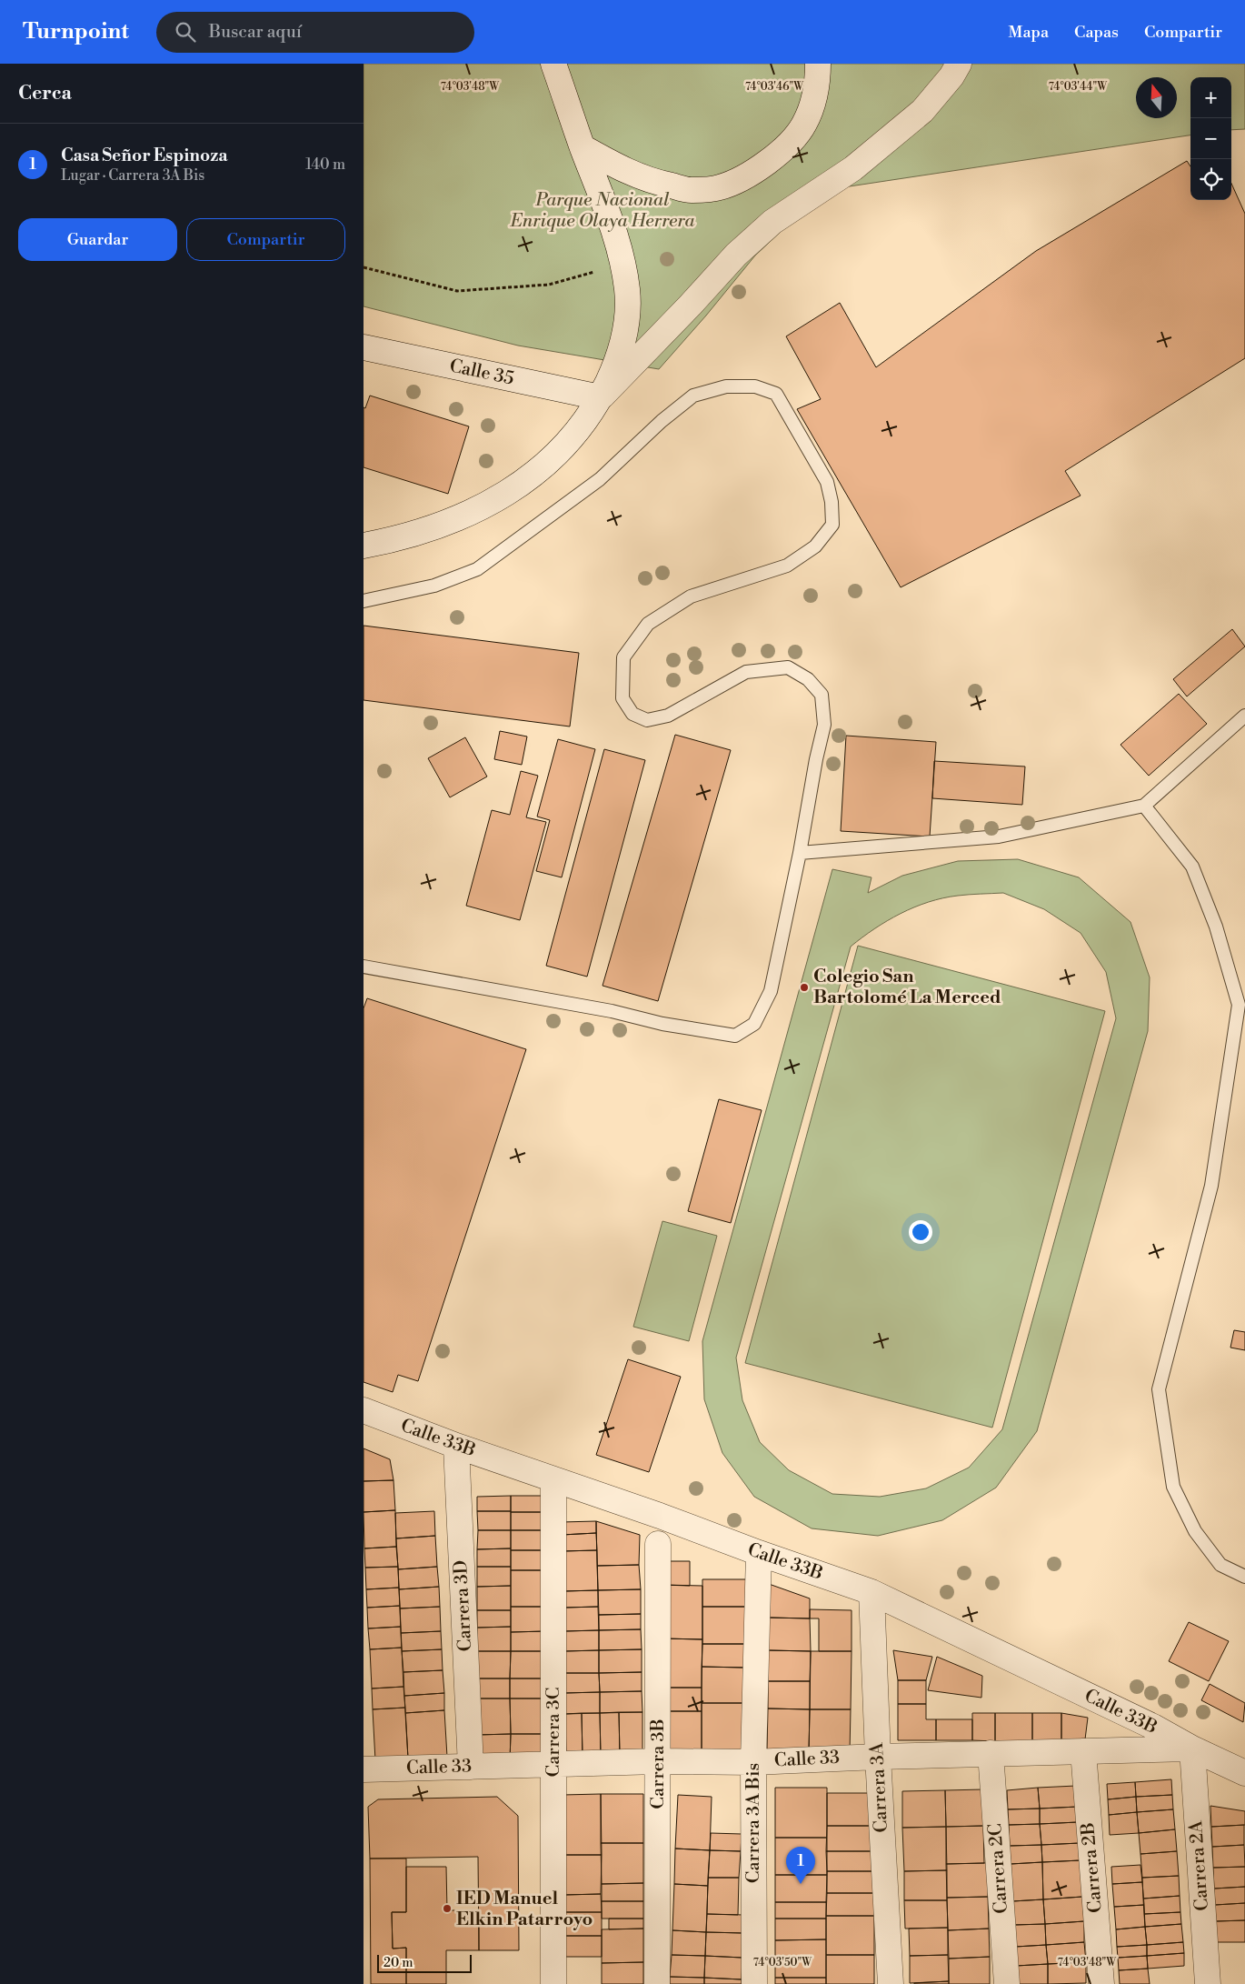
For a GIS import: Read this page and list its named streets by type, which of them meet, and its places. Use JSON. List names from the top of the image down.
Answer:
{
  "streets": {
    "street": [
      "Calle 35",
      "Calle 33B",
      "Carrera 3D",
      "Carrera 3C",
      "Calle 33",
      "Carrera 3B",
      "Carrera 3A",
      "Carrera 3A Bis",
      "Carrera 2A",
      "Carrera 2B",
      "Carrera 2C"
    ]
  },
  "crossings": [
    ["Calle 33B", "Carrera 3D"],
    ["Calle 33B", "Carrera 3C"],
    ["Calle 33B", "Calle 33"],
    ["Calle 33B", "Carrera 3A"],
    ["Calle 33B", "Carrera 3A Bis"],
    ["Calle 33B", "Carrera 2A"],
    ["Carrera 3D", "Calle 33"],
    ["Carrera 3C", "Calle 33"],
    ["Calle 33", "Carrera 3B"],
    ["Calle 33", "Carrera 3A"],
    ["Calle 33", "Carrera 3A Bis"],
    ["Calle 33", "Carrera 2A"],
    ["Calle 33", "Carrera 2B"],
    ["Calle 33", "Carrera 2C"]
  ],
  "parks": ["Parque Nacional Enrique Olaya Herrera"],
  "places": ["Colegio San Bartolomé La Merced", "IED Manuel Elkin Patarroyo"],
  "scale_bar": "20 m",
  "north": "top",
  "page": {
    "header": "Turnpoint",
    "search": "Buscar aquí",
    "nav": ["Mapa", "Capas", "Compartir"],
    "heading": "Cerca",
    "map_buttons": ["+", "−"],
    "list": [
      {
        "mark": "1",
        "name": "Casa Señor Espinoza",
        "note": "Lugar · Carrera 3A Bis",
        "value": "140 m"
      }
    ],
    "buttons": ["Guardar", "Compartir"],
    "pins": "1",
    "scale": "20 m"
  },
  "coordinates": [
    "74°03'48\"W",
    "74°03'46\"W",
    "74°03'44\"W",
    "74°03'50\"W"
  ]
}
